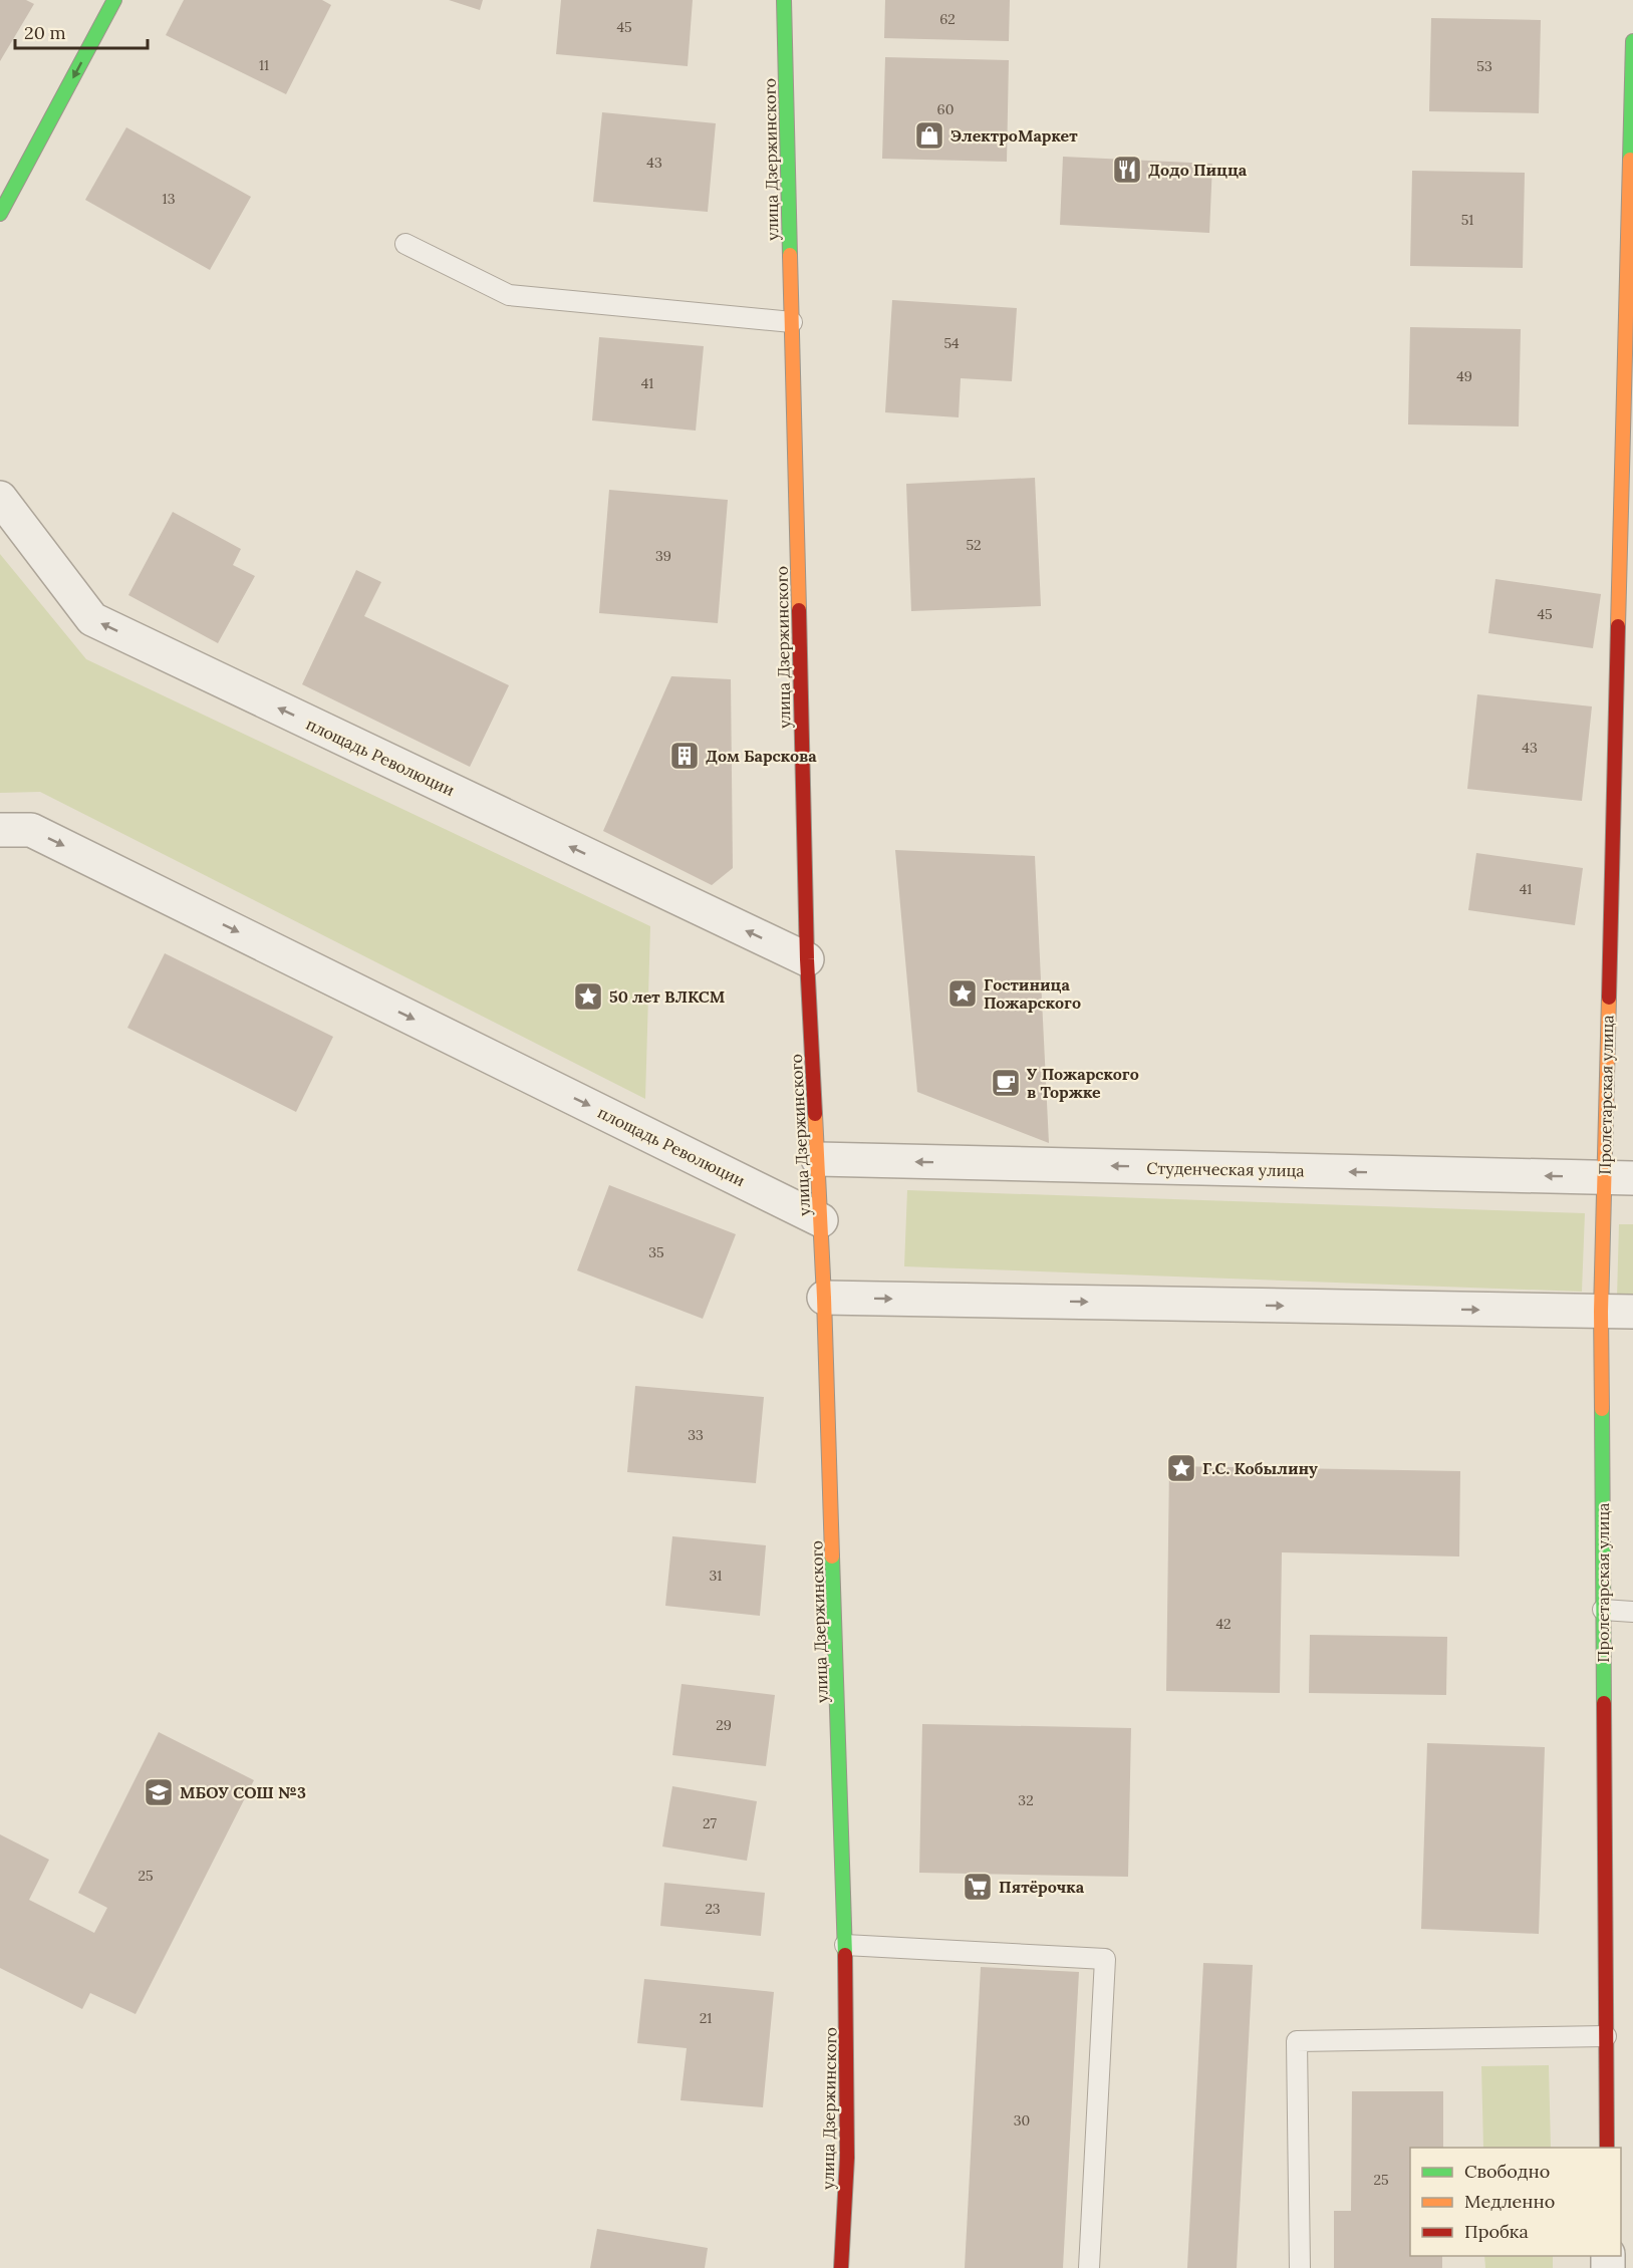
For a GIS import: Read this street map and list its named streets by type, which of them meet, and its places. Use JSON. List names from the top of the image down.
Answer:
{
  "streets": {
    "street": [
      "улица Дзержинского",
      "площадь Революции",
      "Пролетарская улица",
      "Студенческая улица"
    ]
  },
  "crossings": [
    ["улица Дзержинского", "площадь Революции"],
    ["улица Дзержинского", "Студенческая улица"],
    ["Пролетарская улица", "Студенческая улица"]
  ],
  "places": {
    "shop": ["ЭлектроМаркет"],
    "restaurant": ["Додо Пицца"],
    "building": ["Дом Барскова"],
    "place": ["Гостиница Пожарского", "50 лет ВЛКСМ", "Г.С. Кобылину"],
    "cafe": ["У Пожарского в Торжке"],
    "school or university": ["МБОУ СОШ №3"],
    "supermarket": ["Пятёрочка"]
  },
  "house_numbers": [
    "62",
    "45",
    "11",
    "53",
    "60",
    "43",
    "13",
    "51",
    "54",
    "49",
    "41",
    "52",
    "39",
    "45",
    "43",
    "41",
    "35",
    "33",
    "31",
    "42",
    "29",
    "32",
    "27",
    "25",
    "23",
    "21",
    "30",
    "25"
  ],
  "legend": ["Свободно", "Медленно", "Пробка"],
  "scale_bar": "20 m"
}
